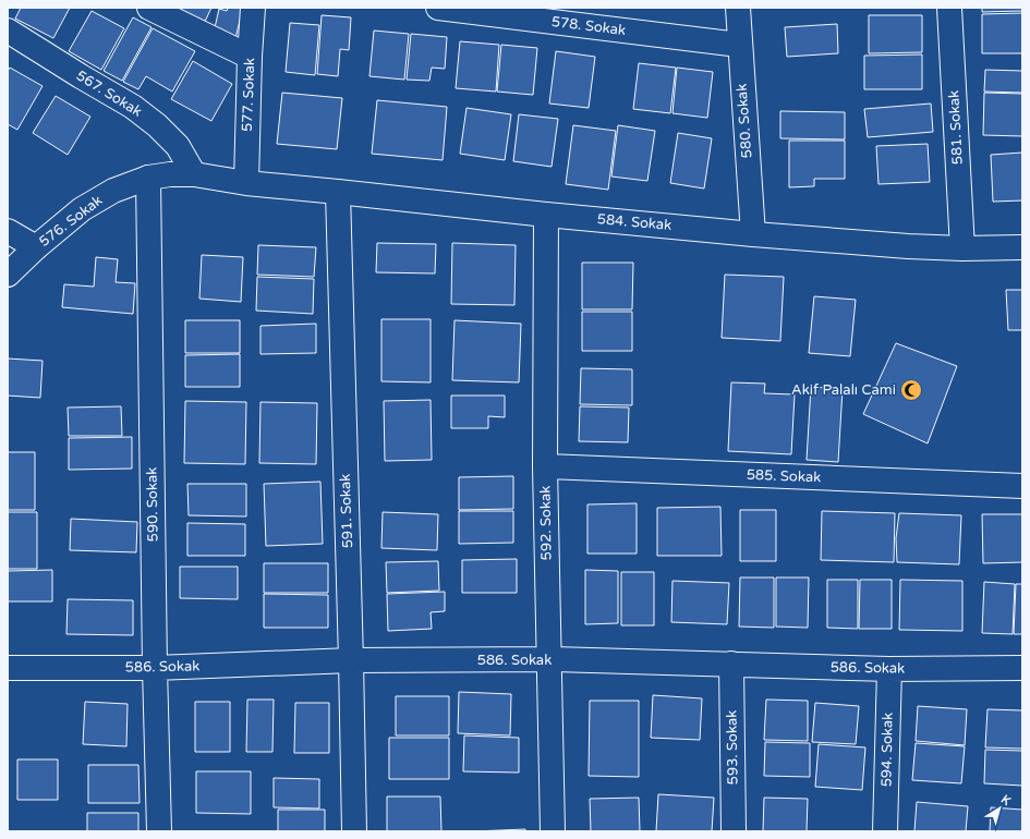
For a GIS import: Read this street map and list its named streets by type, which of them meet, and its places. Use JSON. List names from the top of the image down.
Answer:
{
  "streets": {
    "street": [
      "578. Sokak",
      "567. Sokak",
      "577. Sokak",
      "580. Sokak",
      "581. Sokak",
      "576. Sokak",
      "584. Sokak",
      "585. Sokak",
      "590. Sokak",
      "591. Sokak",
      "592. Sokak",
      "586. Sokak",
      "593. Sokak",
      "594. Sokak"
    ]
  },
  "crossings": [
    ["578. Sokak", "580. Sokak"],
    ["567. Sokak", "576. Sokak"],
    ["577. Sokak", "576. Sokak"],
    ["577. Sokak", "584. Sokak"],
    ["580. Sokak", "584. Sokak"],
    ["581. Sokak", "584. Sokak"],
    ["576. Sokak", "584. Sokak"],
    ["576. Sokak", "590. Sokak"],
    ["584. Sokak", "591. Sokak"],
    ["584. Sokak", "592. Sokak"],
    ["585. Sokak", "592. Sokak"],
    ["590. Sokak", "586. Sokak"],
    ["591. Sokak", "586. Sokak"],
    ["592. Sokak", "586. Sokak"],
    ["586. Sokak", "593. Sokak"],
    ["586. Sokak", "594. Sokak"]
  ],
  "places": {
    "mosque": ["Akif Palalı Cami"]
  },
  "north": "top right"
}
